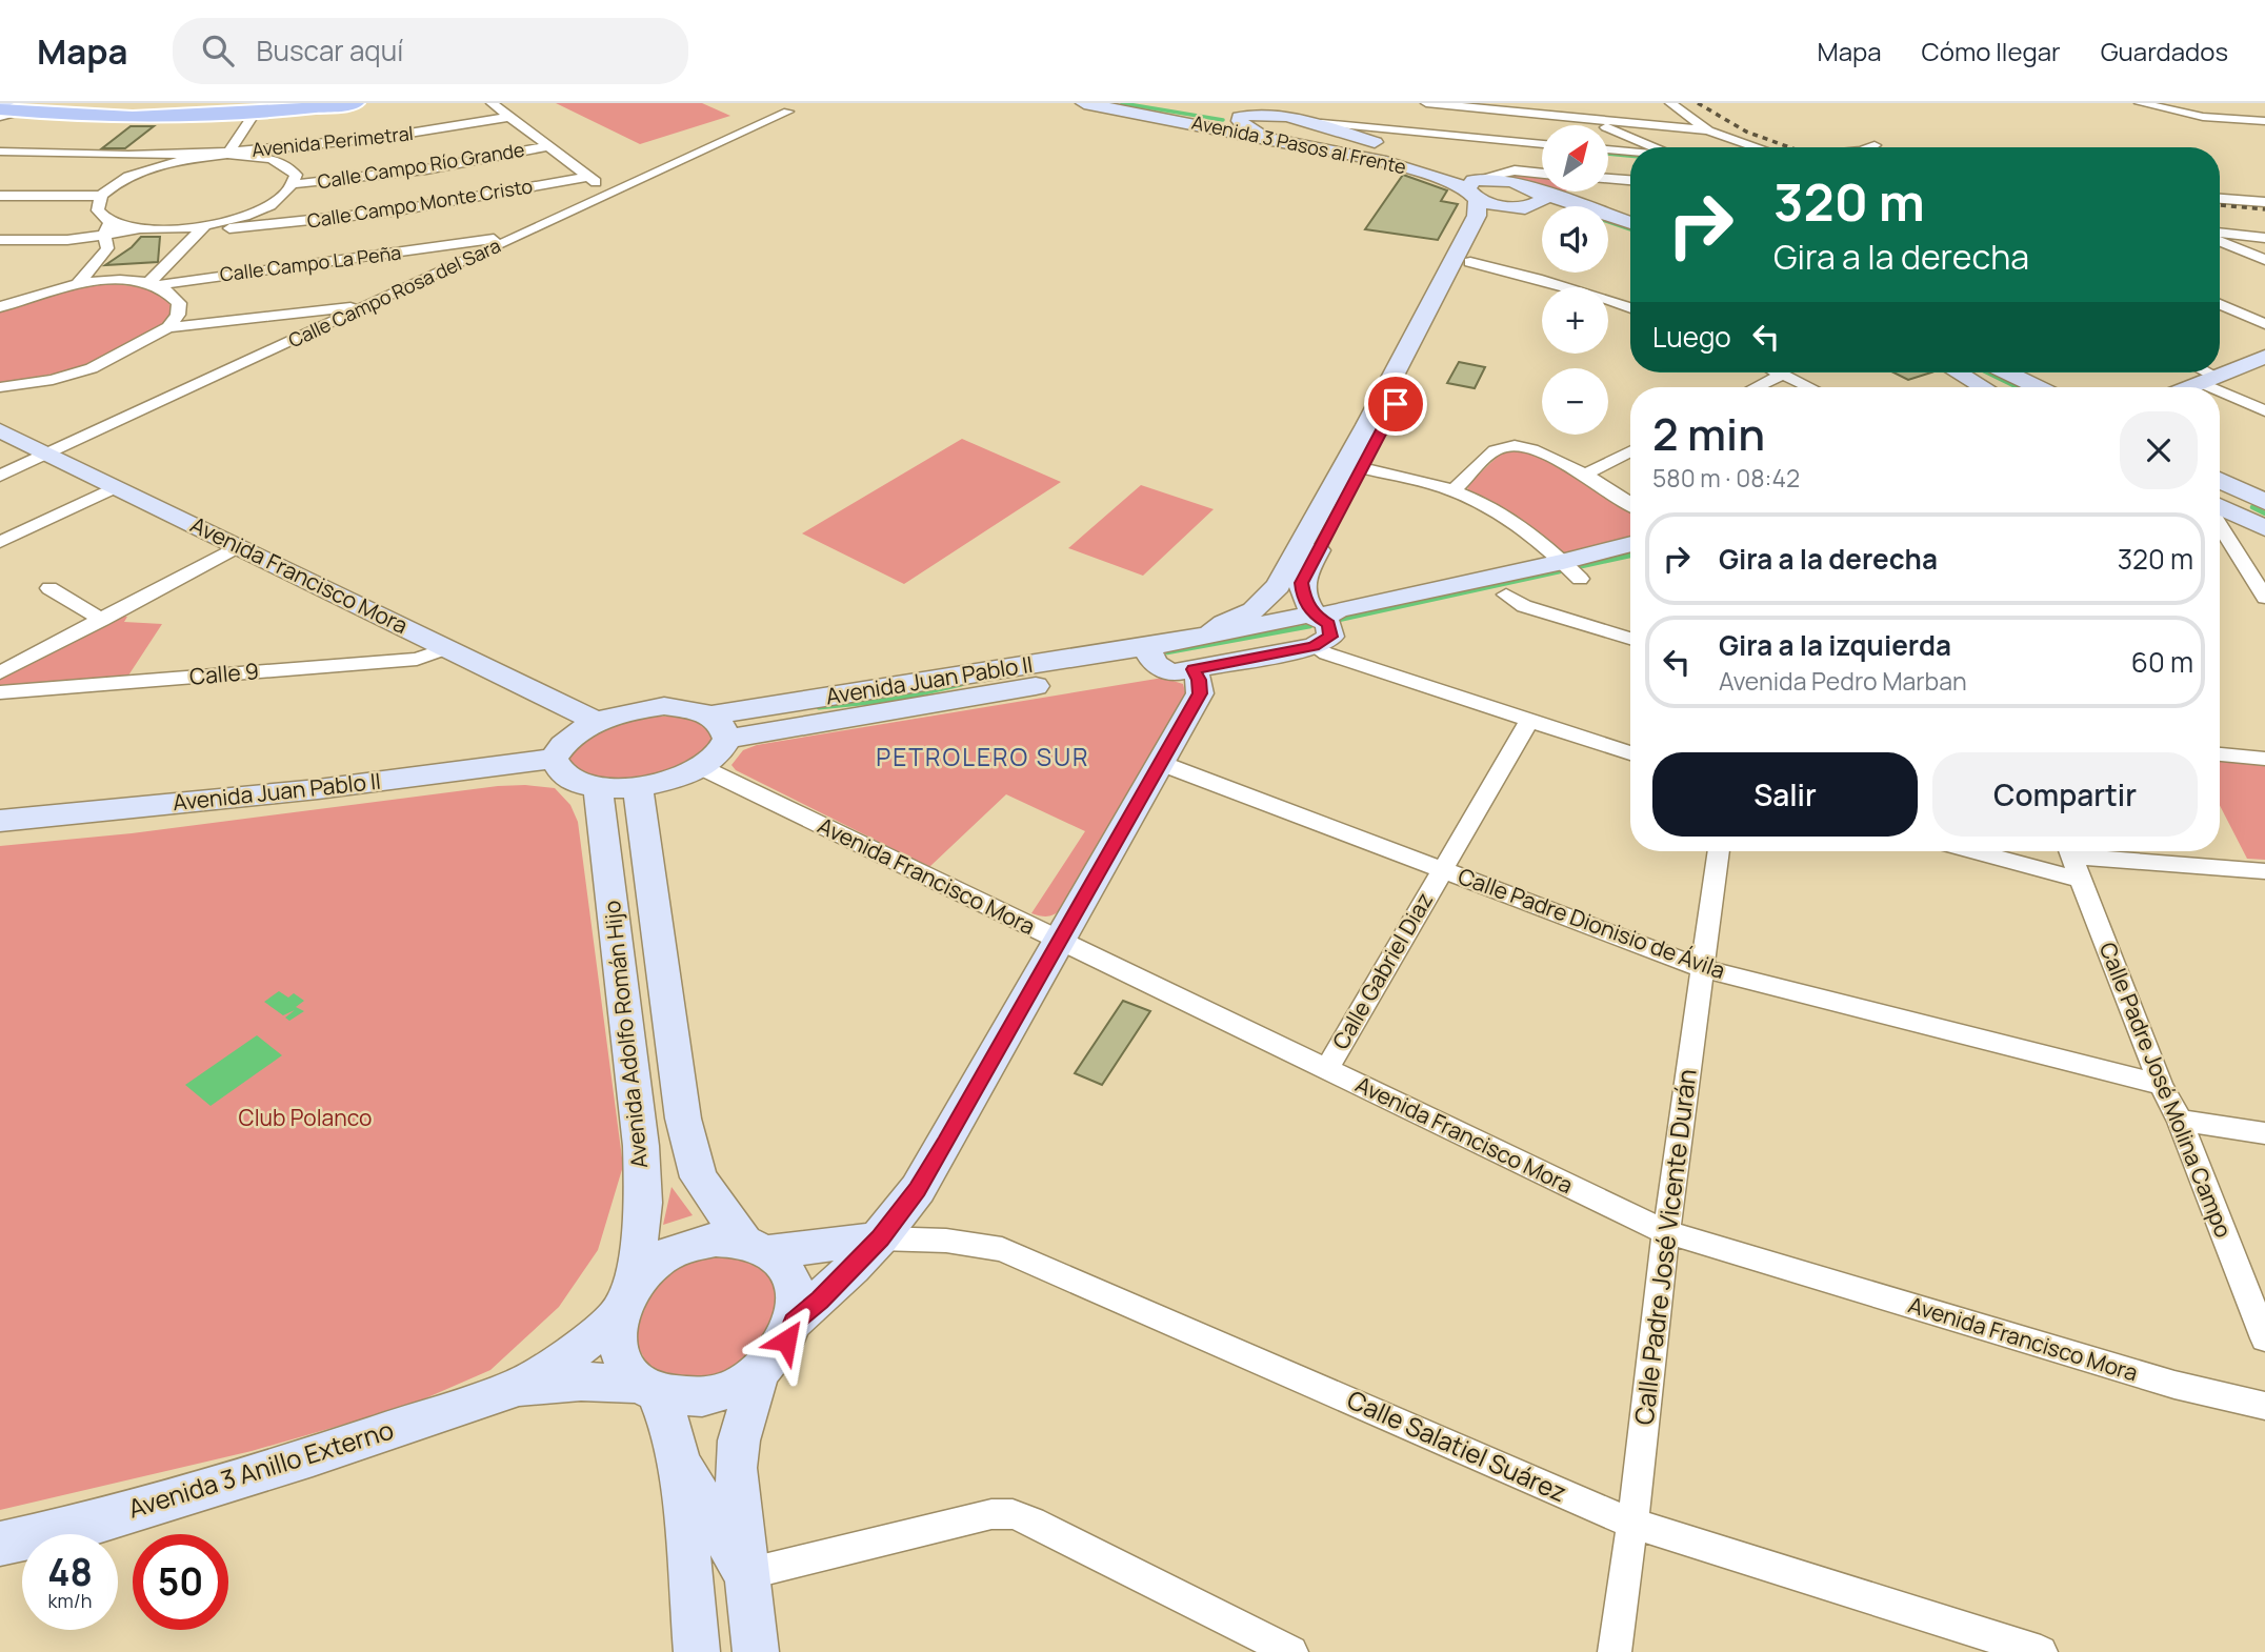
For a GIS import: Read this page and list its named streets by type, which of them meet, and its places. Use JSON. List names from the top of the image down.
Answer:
{
  "streets": {
    "street": [
      "Avenida Perimetral",
      "Avenida 3 Pasos al Frente",
      "Calle Campo Río Grande",
      "Calle Campo Monte Cristo",
      "Calle Campo La Peña",
      "Calle Campo Rosa del Sara",
      "Avenida Francisco Mora",
      "Calle 9",
      "Avenida Juan Pablo II",
      "Calle Padre Dionisio de Ávila",
      "Calle Gabriel Diaz",
      "Avenida Adolfo Román Hijo",
      "Calle Padre José Molina Campo",
      "Calle Padre José Vicente Durán",
      "Calle Salatiel Suárez",
      "Avenida 3 Anillo Externo"
    ]
  },
  "crossings": [
    ["Calle Campo La Peña", "Calle Campo Rosa del Sara"],
    ["Calle Campo Rosa del Sara", "Avenida Francisco Mora"],
    ["Avenida Francisco Mora", "Calle 9"],
    ["Avenida Francisco Mora", "Calle Gabriel Diaz"],
    ["Avenida Francisco Mora", "Calle Padre José Vicente Durán"],
    ["Calle Padre Dionisio de Ávila", "Calle Gabriel Diaz"],
    ["Calle Padre Dionisio de Ávila", "Calle Padre José Molina Campo"],
    ["Calle Padre Dionisio de Ávila", "Calle Padre José Vicente Durán"],
    ["Avenida Adolfo Román Hijo", "Avenida 3 Anillo Externo"],
    ["Calle Padre José Vicente Durán", "Calle Salatiel Suárez"]
  ],
  "districts": ["PETROLERO SUR"],
  "parks": ["Club Polanco"],
  "north": "top right",
  "page": {
    "header": "Mapa",
    "search": "Buscar aquí",
    "nav": ["Mapa", "Cómo llegar", "Guardados"],
    "map_buttons": ["+", "−"],
    "turn": ["320 m", "Gira a la derecha"],
    "then": "Luego",
    "heading": ["2 min", "580 m · 08:42"],
    "list": [
      {
        "name": "Gira a la derecha",
        "value": "320 m"
      },
      {
        "name": "Gira a la izquierda",
        "note": "Avenida Pedro Marban",
        "value": "60 m"
      }
    ],
    "buttons": ["Salir", "Compartir"],
    "speed": "48 km/h",
    "limit": "50"
  }
}
